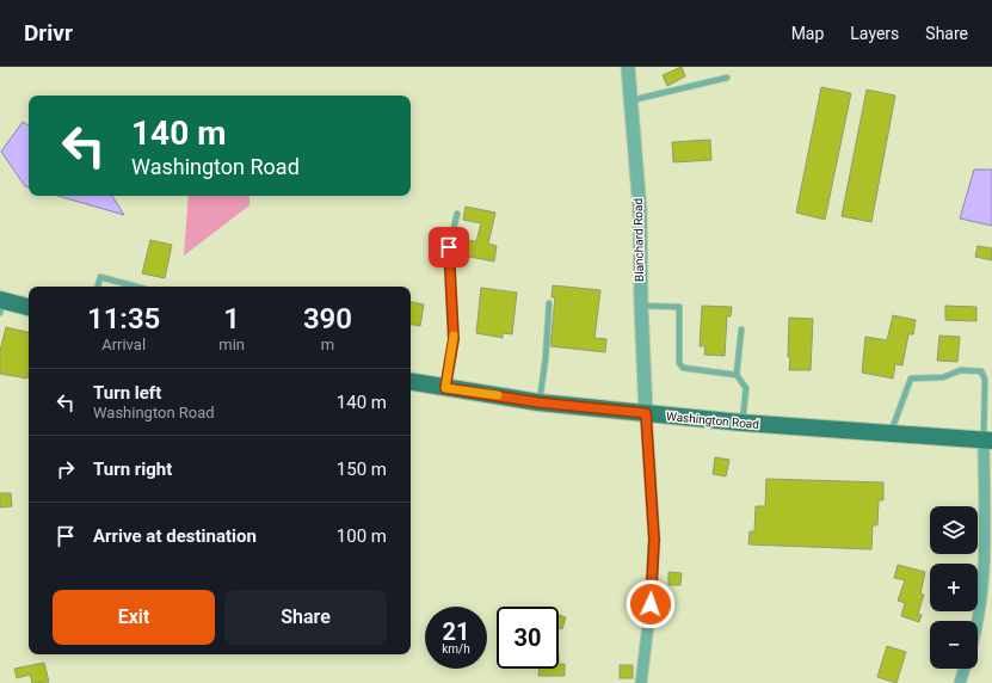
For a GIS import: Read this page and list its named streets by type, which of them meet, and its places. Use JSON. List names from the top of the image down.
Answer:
{
  "streets": {
    "main road": ["Washington Road"],
    "street": ["Blanchard Road"]
  },
  "crossings": [
    ["Blanchard Road", "Washington Road"]
  ],
  "page": {
    "header": "Drivr",
    "nav": ["Map", "Layers", "Share"],
    "turn": ["140 m", "Washington Road"],
    "eta": [
      "11:35",
      "Arrival",
      "1",
      "min",
      "390",
      "m"
    ],
    "list": [
      {
        "name": "Turn left",
        "note": "Washington Road",
        "value": "140 m"
      },
      {
        "name": "Turn right",
        "value": "150 m"
      },
      {
        "name": "Arrive at destination",
        "value": "100 m"
      }
    ],
    "map_buttons": ["+", "−"],
    "buttons": ["Exit", "Share"],
    "speed": "21 km/h",
    "limit": "30"
  }
}
